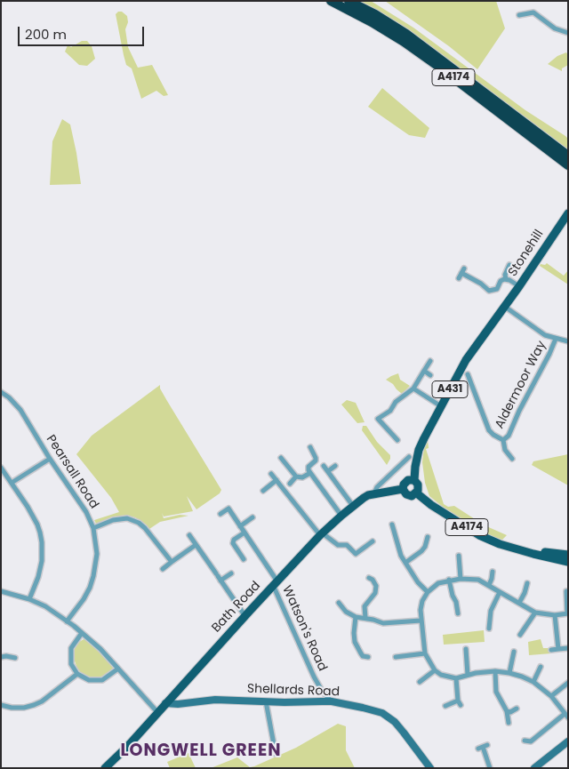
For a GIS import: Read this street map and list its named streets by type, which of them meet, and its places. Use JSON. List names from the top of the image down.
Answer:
{
  "streets": {
    "highway": ["A4174"],
    "main road": ["Stonehill", "A431", "Bath Road"],
    "street": [
      "Aldermoor Way",
      "Pearsall Road",
      "Watson's Road",
      "Shellards Road"
    ]
  },
  "crossings": [
    ["A4174", "A431"],
    ["A4174", "Bath Road"],
    ["Stonehill", "Aldermoor Way"],
    ["Stonehill", "A431"],
    ["Aldermoor Way", "A431"],
    ["A431", "Bath Road"],
    ["Bath Road", "Watson's Road"],
    ["Bath Road", "Shellards Road"],
    ["Watson's Road", "Shellards Road"]
  ],
  "districts": ["LONGWELL GREEN"],
  "scale_bar": "200 m"
}
